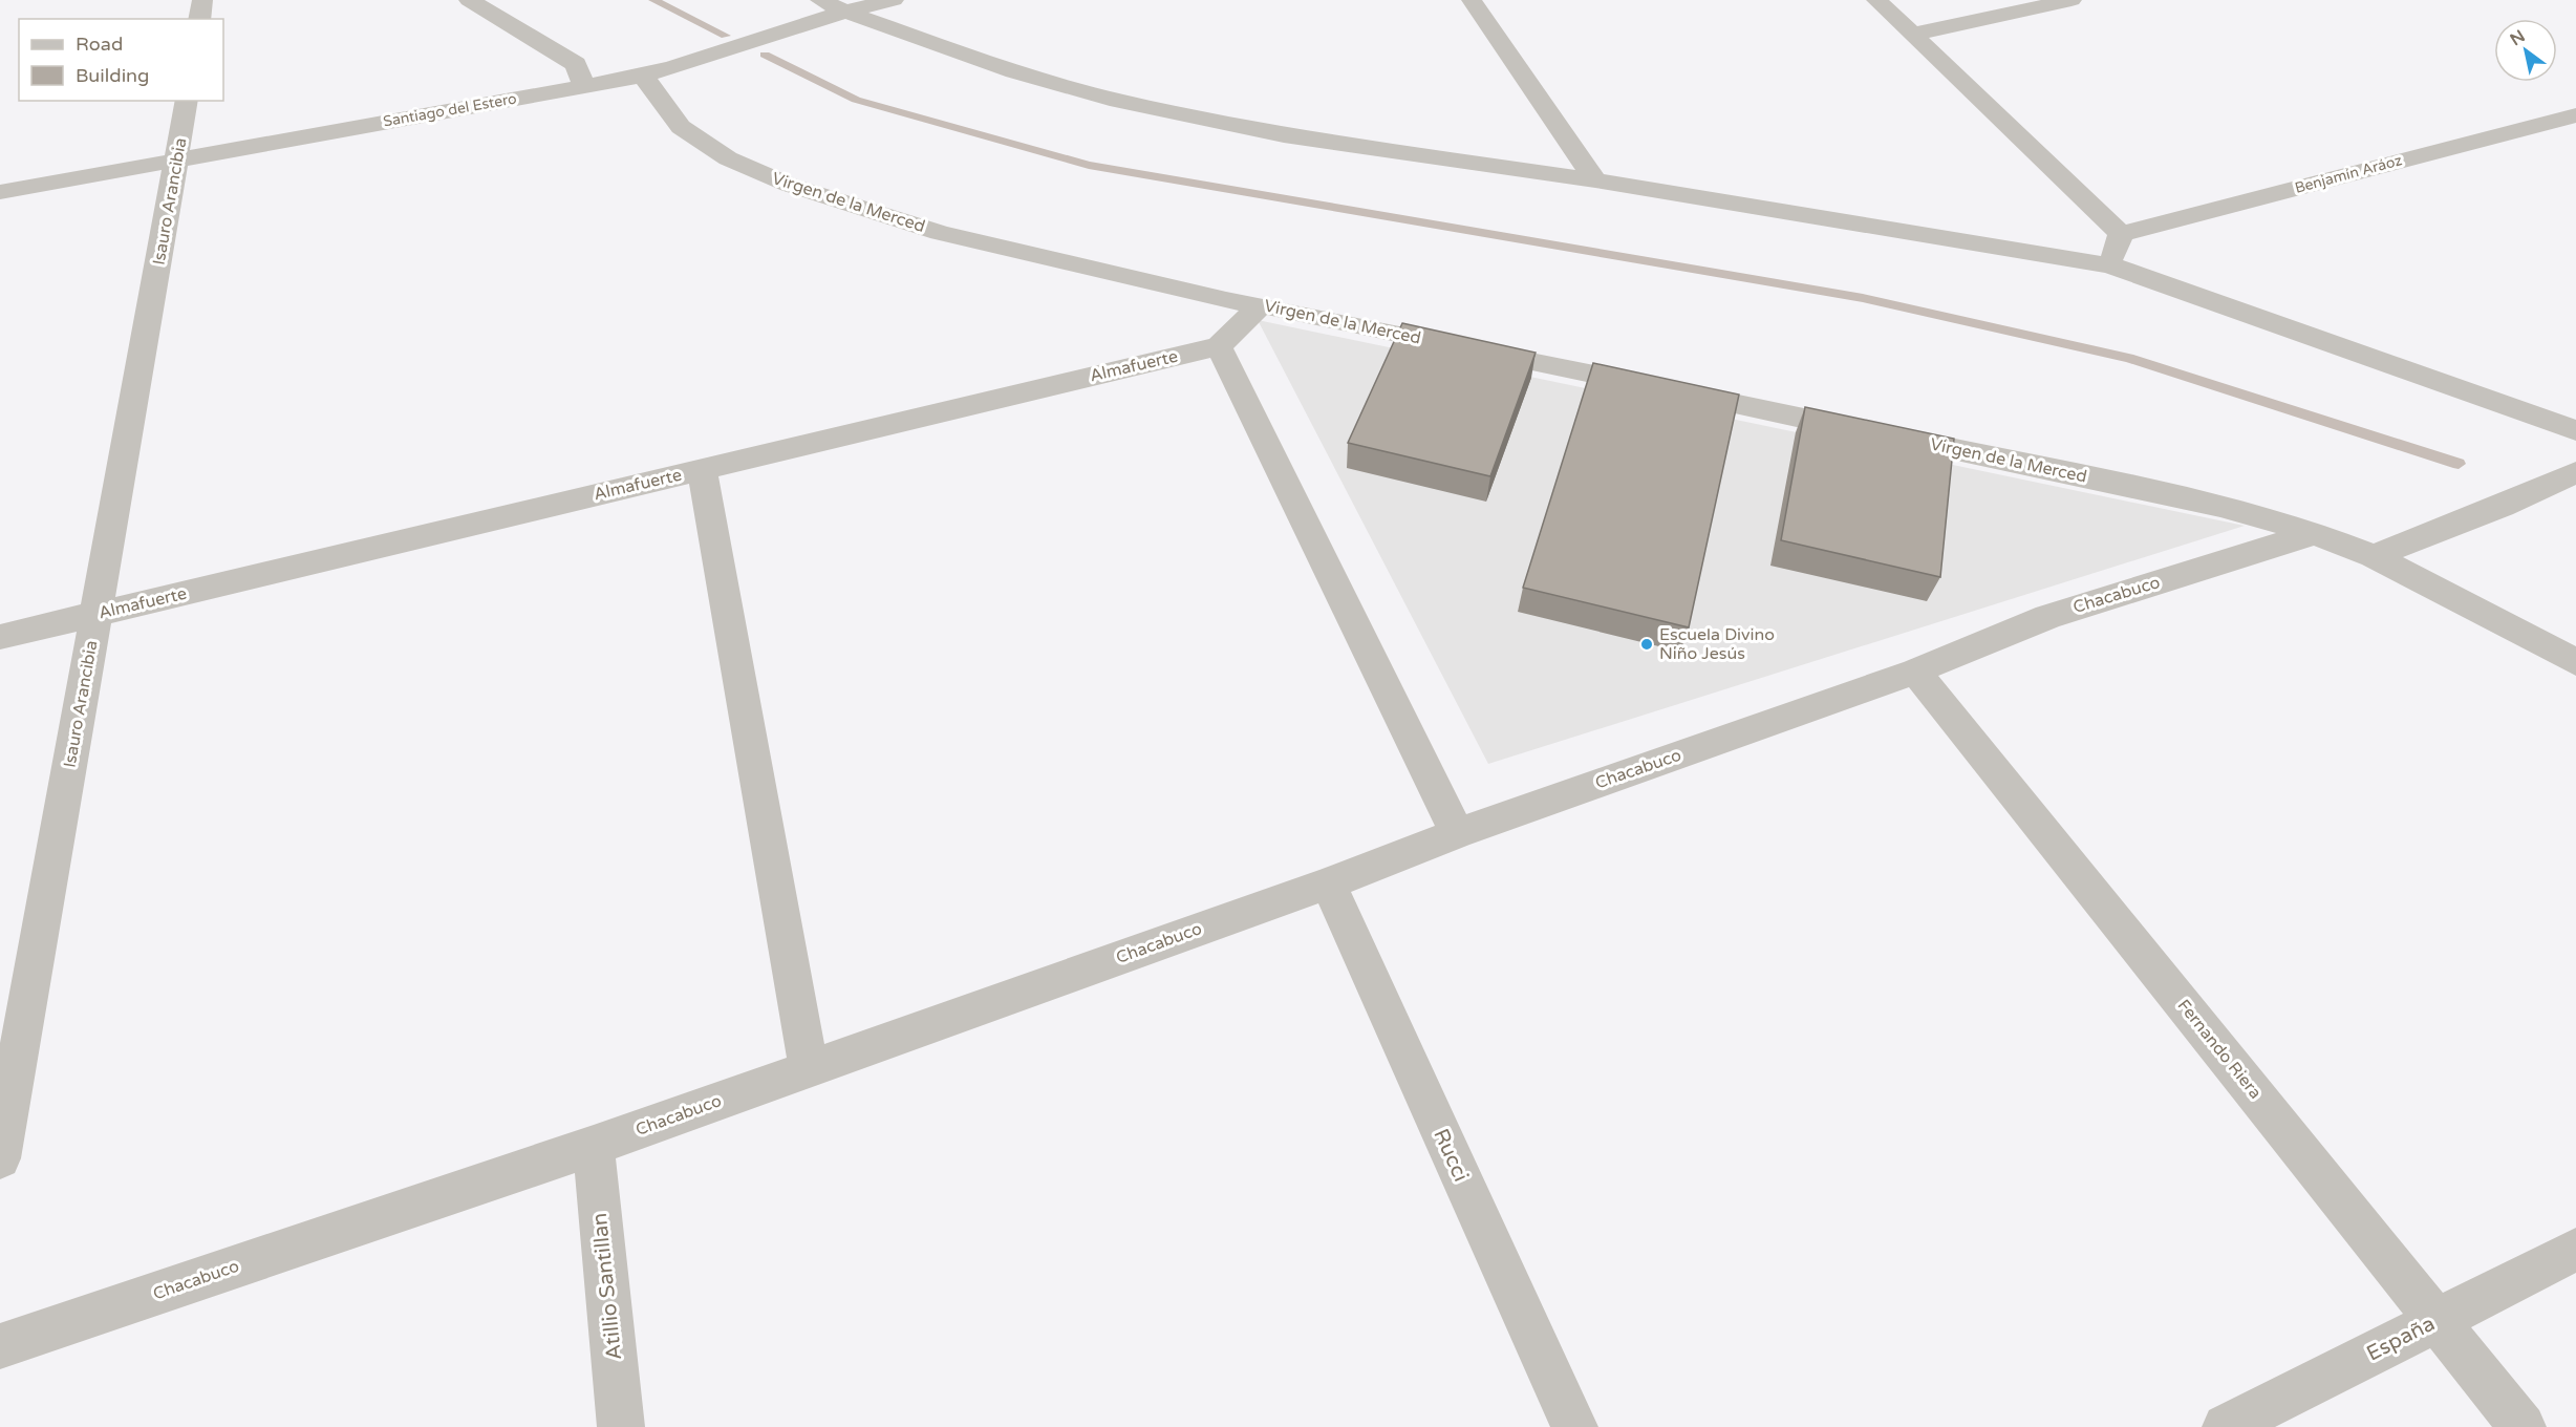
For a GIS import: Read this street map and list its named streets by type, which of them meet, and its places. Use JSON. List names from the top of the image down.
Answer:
{
  "streets": {
    "street": [
      "Santiago del Estero",
      "Benjamín Aráoz",
      "Isauro Arancibia",
      "Virgen de la Merced",
      "Almafuerte",
      "Chacabuco",
      "Fernando Riera",
      "Rucci",
      "Atillio Santillan",
      "España"
    ]
  },
  "crossings": [
    ["Santiago del Estero", "Isauro Arancibia"],
    ["Santiago del Estero", "Virgen de la Merced"],
    ["Isauro Arancibia", "Almafuerte"],
    ["Virgen de la Merced", "Chacabuco"],
    ["Chacabuco", "Fernando Riera"],
    ["Chacabuco", "Rucci"],
    ["Chacabuco", "Atillio Santillan"],
    ["Fernando Riera", "España"]
  ],
  "places": ["Escuela Divino Niño Jesús"],
  "legend": ["Road", "Building"],
  "north": "top left"
}
